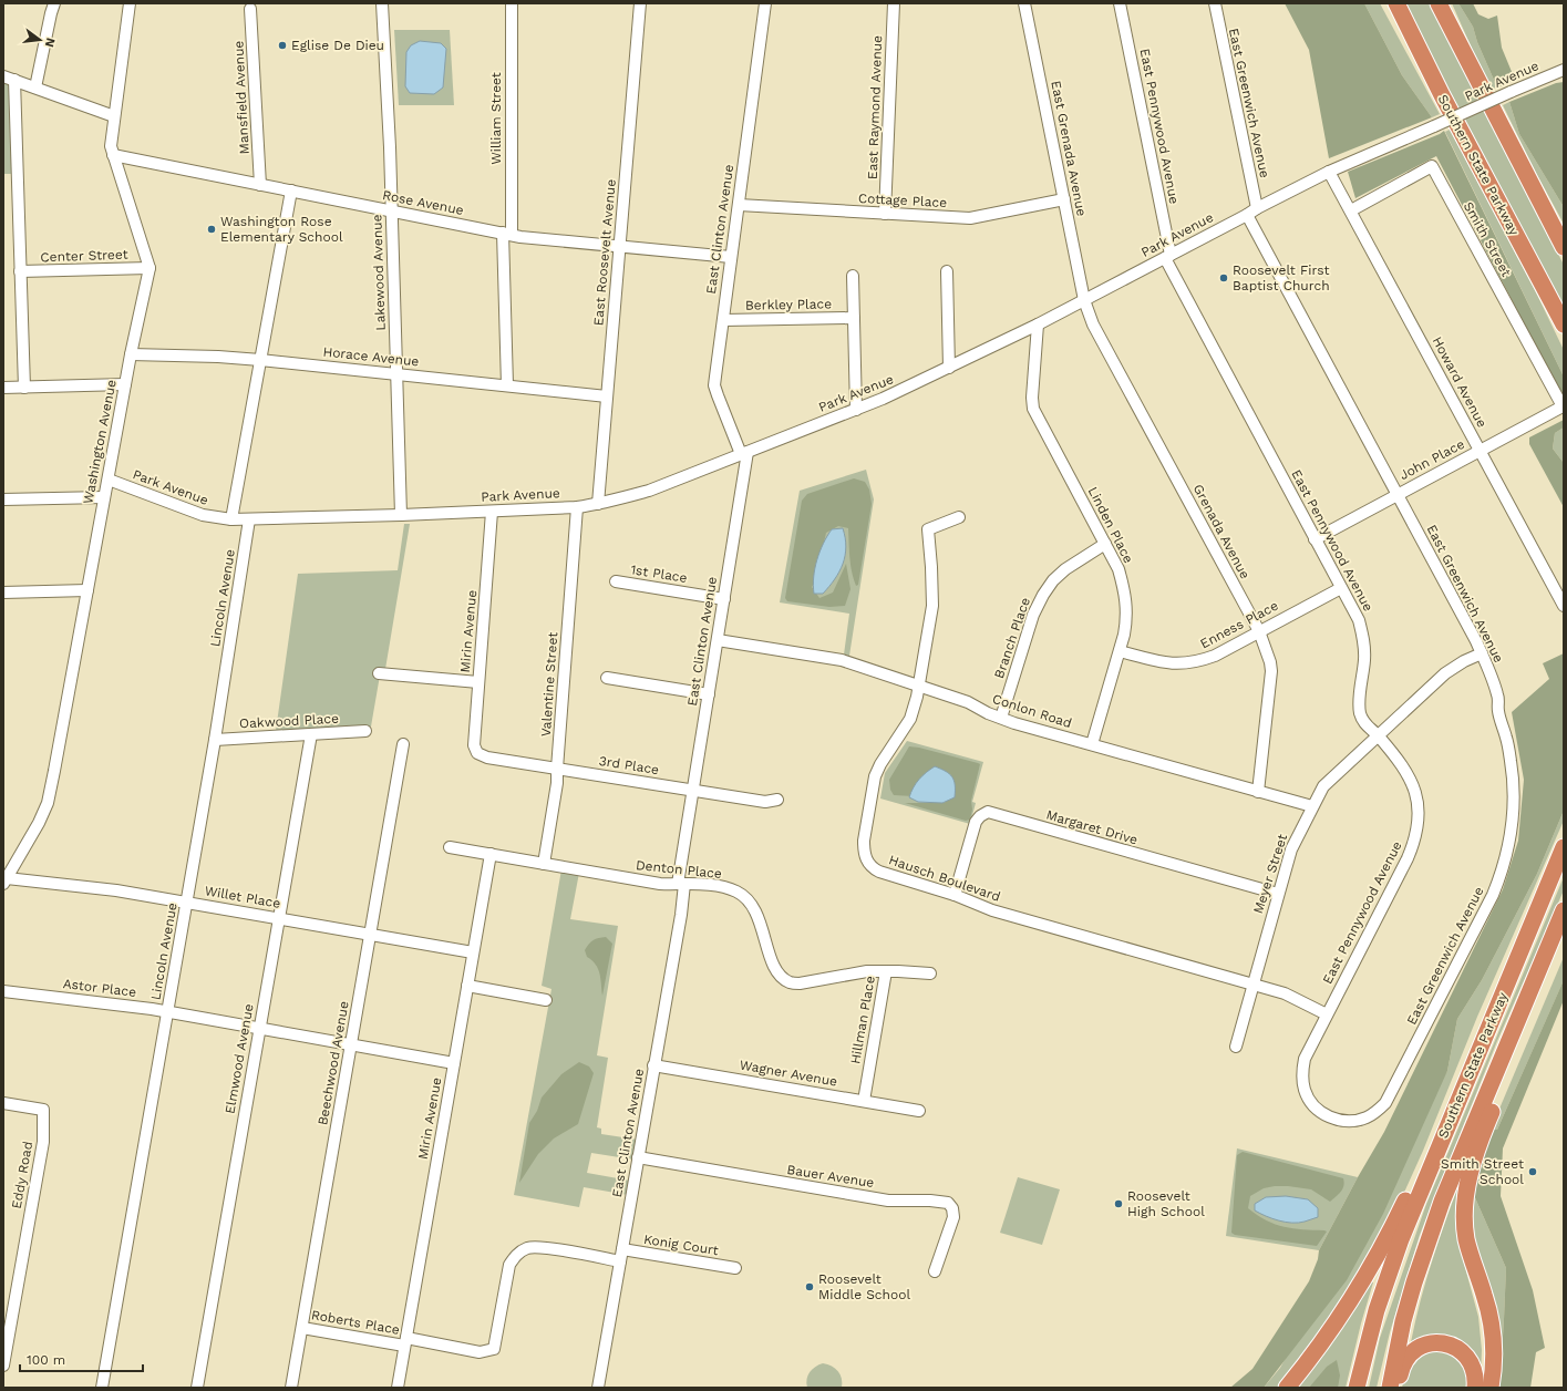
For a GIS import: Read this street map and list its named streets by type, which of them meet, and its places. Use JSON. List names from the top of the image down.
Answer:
{
  "streets": {
    "highway": ["Southern State Parkway"],
    "street": [
      "Park Avenue",
      "Mansfield Avenue",
      "East Greenwich Avenue",
      "East Raymond Avenue",
      "William Street",
      "East Pennywood Avenue",
      "East Grenada Avenue",
      "Cottage Place",
      "Rose Avenue",
      "East Clinton Avenue",
      "Smith Street",
      "East Roosevelt Avenue",
      "Center Street",
      "Lakewood Avenue",
      "Berkley Place",
      "Horace Avenue",
      "Howard Avenue",
      "Washington Avenue",
      "John Place",
      "Linden Place",
      "Grenada Avenue",
      "1st Place",
      "Lincoln Avenue",
      "Enness Place",
      "Mirin Avenue",
      "Branch Place",
      "Valentine Street",
      "Conlon Road",
      "Oakwood Place",
      "3rd Place",
      "Margaret Drive",
      "Denton Place",
      "Meyer Street",
      "Hausch Boulevard",
      "Willet Place",
      "Astor Place",
      "Hillman Place",
      "Elmwood Avenue",
      "Beechwood Avenue",
      "Wagner Avenue",
      "Eddy Road",
      "Bauer Avenue",
      "Konig Court",
      "Roberts Place"
    ]
  },
  "crossings": [
    ["Park Avenue", "East Greenwich Avenue"],
    ["Park Avenue", "East Pennywood Avenue"],
    ["Park Avenue", "East Grenada Avenue"],
    ["Park Avenue", "East Clinton Avenue"],
    ["Park Avenue", "East Roosevelt Avenue"],
    ["Park Avenue", "Lakewood Avenue"],
    ["Park Avenue", "Howard Avenue"],
    ["Park Avenue", "Washington Avenue"],
    ["Park Avenue", "Linden Place"],
    ["Park Avenue", "Grenada Avenue"],
    ["Park Avenue", "Lincoln Avenue"],
    ["Park Avenue", "Mirin Avenue"],
    ["Park Avenue", "Valentine Street"],
    ["Mansfield Avenue", "Rose Avenue"],
    ["East Greenwich Avenue", "East Pennywood Avenue"],
    ["East Greenwich Avenue", "John Place"],
    ["East Greenwich Avenue", "Meyer Street"],
    ["East Raymond Avenue", "Cottage Place"],
    ["William Street", "Rose Avenue"],
    ["William Street", "Horace Avenue"],
    ["East Pennywood Avenue", "John Place"],
    ["East Pennywood Avenue", "Enness Place"],
    ["East Pennywood Avenue", "Meyer Street"],
    ["East Pennywood Avenue", "Hausch Boulevard"],
    ["East Grenada Avenue", "Cottage Place"],
    ["East Grenada Avenue", "Grenada Avenue"],
    ["Cottage Place", "East Clinton Avenue"],
    ["Rose Avenue", "East Clinton Avenue"],
    ["Rose Avenue", "East Roosevelt Avenue"],
    ["Rose Avenue", "Lakewood Avenue"],
    ["East Clinton Avenue", "Berkley Place"],
    ["East Clinton Avenue", "1st Place"],
    ["East Clinton Avenue", "Conlon Road"],
    ["East Clinton Avenue", "3rd Place"],
    ["East Clinton Avenue", "Denton Place"],
    ["East Clinton Avenue", "Wagner Avenue"],
    ["East Clinton Avenue", "Bauer Avenue"],
    ["East Clinton Avenue", "Konig Court"],
    ["East Clinton Avenue", "Roberts Place"],
    ["Smith Street", "Howard Avenue"],
    ["Smith Street", "John Place"],
    ["East Roosevelt Avenue", "Horace Avenue"],
    ["Center Street", "Washington Avenue"],
    ["Lakewood Avenue", "Horace Avenue"],
    ["Horace Avenue", "Washington Avenue"],
    ["Howard Avenue", "John Place"],
    ["Washington Avenue", "Willet Place"],
    ["Linden Place", "Enness Place"],
    ["Linden Place", "Branch Place"],
    ["Linden Place", "Conlon Road"],
    ["Grenada Avenue", "Enness Place"],
    ["Grenada Avenue", "Conlon Road"],
    ["Lincoln Avenue", "Oakwood Place"],
    ["Lincoln Avenue", "Willet Place"],
    ["Lincoln Avenue", "Astor Place"],
    ["Mirin Avenue", "3rd Place"],
    ["Mirin Avenue", "Denton Place"],
    ["Mirin Avenue", "Willet Place"],
    ["Mirin Avenue", "Astor Place"],
    ["Mirin Avenue", "Roberts Place"],
    ["Branch Place", "Conlon Road"],
    ["Valentine Street", "3rd Place"],
    ["Valentine Street", "Denton Place"],
    ["Conlon Road", "Meyer Street"],
    ["Conlon Road", "Hausch Boulevard"],
    ["Oakwood Place", "Elmwood Avenue"],
    ["Margaret Drive", "Meyer Street"],
    ["Margaret Drive", "Hausch Boulevard"],
    ["Denton Place", "Hillman Place"],
    ["Meyer Street", "Hausch Boulevard"],
    ["Willet Place", "Elmwood Avenue"],
    ["Willet Place", "Beechwood Avenue"],
    ["Astor Place", "Elmwood Avenue"],
    ["Astor Place", "Beechwood Avenue"],
    ["Hillman Place", "Wagner Avenue"],
    ["Beechwood Avenue", "Roberts Place"]
  ],
  "places": [
    "Eglise De Dieu",
    "Washington Rose Elementary School",
    "Roosevelt First Baptist Church",
    "Smith Street School",
    "Roosevelt High School",
    "Roosevelt Middle School"
  ],
  "scale_bar": "100 m",
  "north": "right"
}
